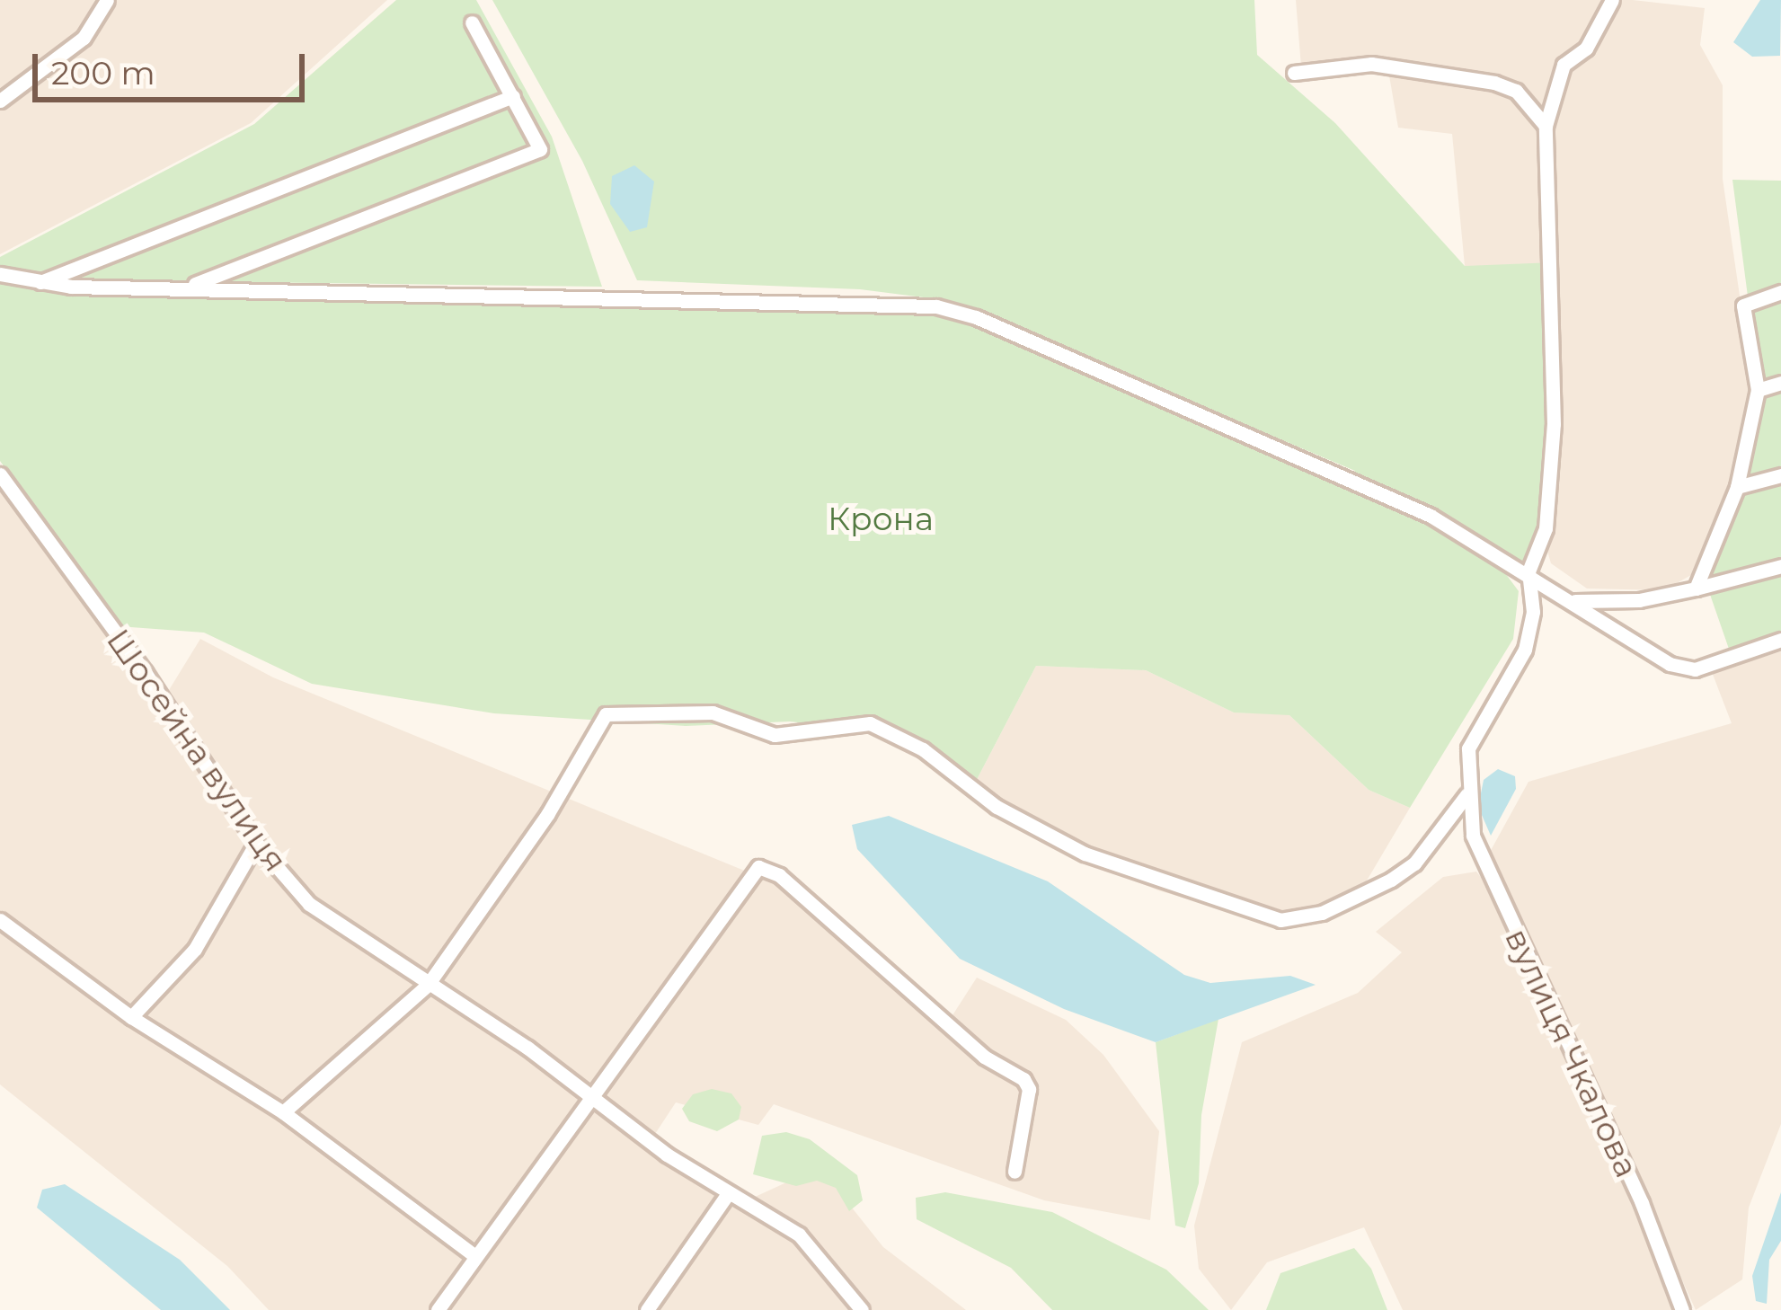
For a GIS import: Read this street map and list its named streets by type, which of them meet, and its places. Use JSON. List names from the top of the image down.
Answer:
{
  "streets": {
    "street": ["Шосейна вулиця", "вулиця Чкалова"]
  },
  "parks": ["Крона"],
  "scale_bar": "200 m"
}
